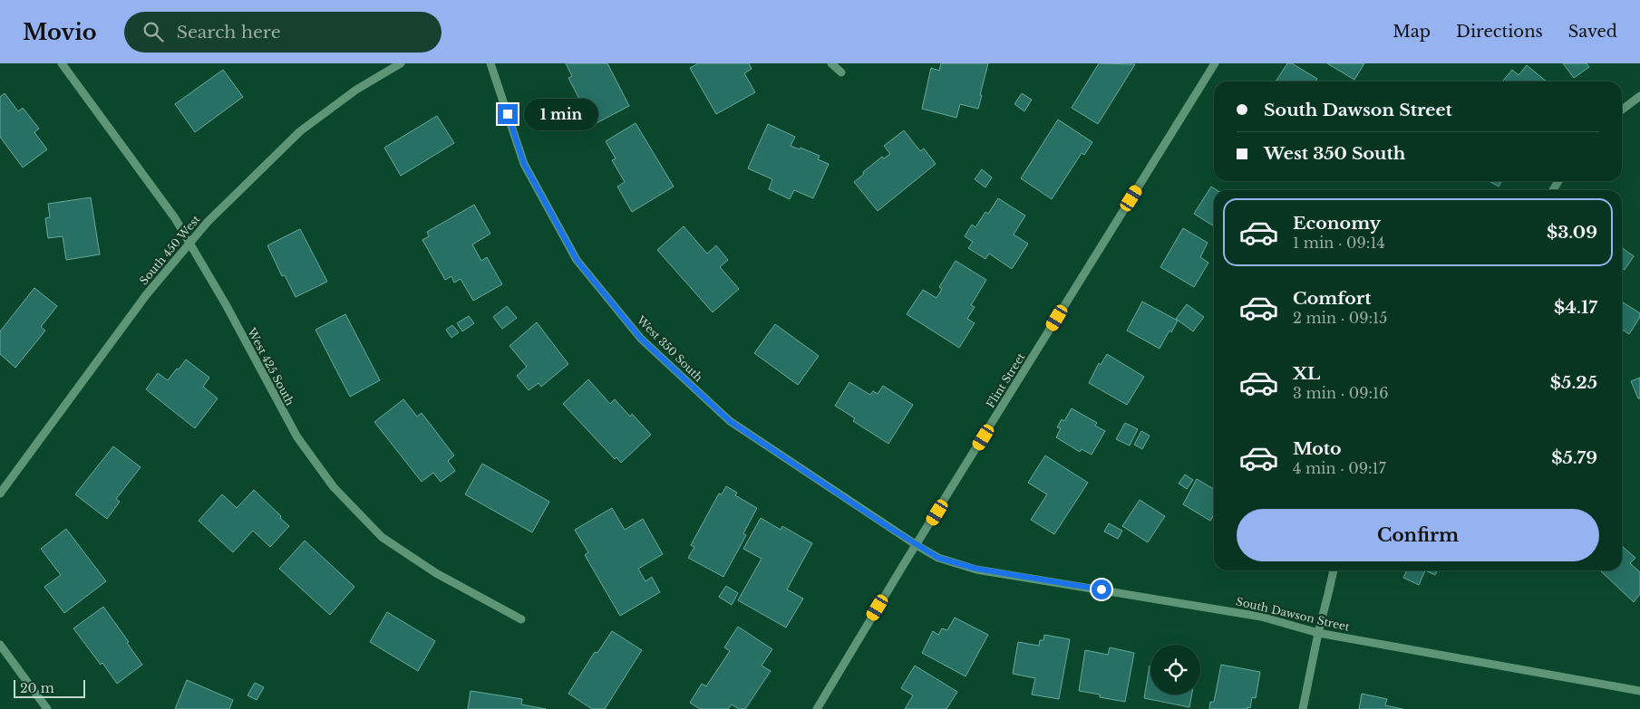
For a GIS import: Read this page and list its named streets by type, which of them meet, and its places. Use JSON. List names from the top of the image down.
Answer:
{
  "streets": {
    "street": [
      "South 450 West",
      "West 350 South",
      "West 425 South",
      "Flint Street",
      "South Dawson Street"
    ]
  },
  "crossings": [
    ["South 450 West", "West 425 South"],
    ["West 350 South", "Flint Street"],
    ["West 350 South", "South Dawson Street"],
    ["Flint Street", "South Dawson Street"]
  ],
  "scale_bar": "20 m",
  "page": {
    "header": "Movio",
    "search": "Search here",
    "nav": ["Map", "Directions", "Saved"],
    "banner": ["South Dawson Street", "West 350 South"],
    "bubble": "1 min",
    "list": [
      {
        "name": "Economy",
        "note": "1 min · 09:14",
        "value": "$3.09"
      },
      {
        "name": "Comfort",
        "note": "2 min · 09:15",
        "value": "$4.17"
      },
      {
        "name": "XL",
        "note": "3 min · 09:16",
        "value": "$5.25"
      },
      {
        "name": "Moto",
        "note": "4 min · 09:17",
        "value": "$5.79"
      }
    ],
    "buttons": "Confirm",
    "scale": "20 m"
  }
}
